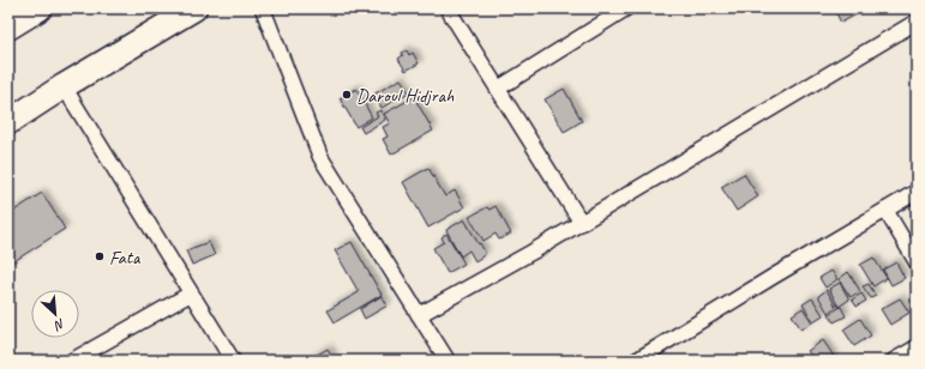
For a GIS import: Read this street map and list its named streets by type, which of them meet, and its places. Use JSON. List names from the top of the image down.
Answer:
{
  "places": ["Daroul Hidjrah", "Fata"],
  "north": "bottom right"
}
